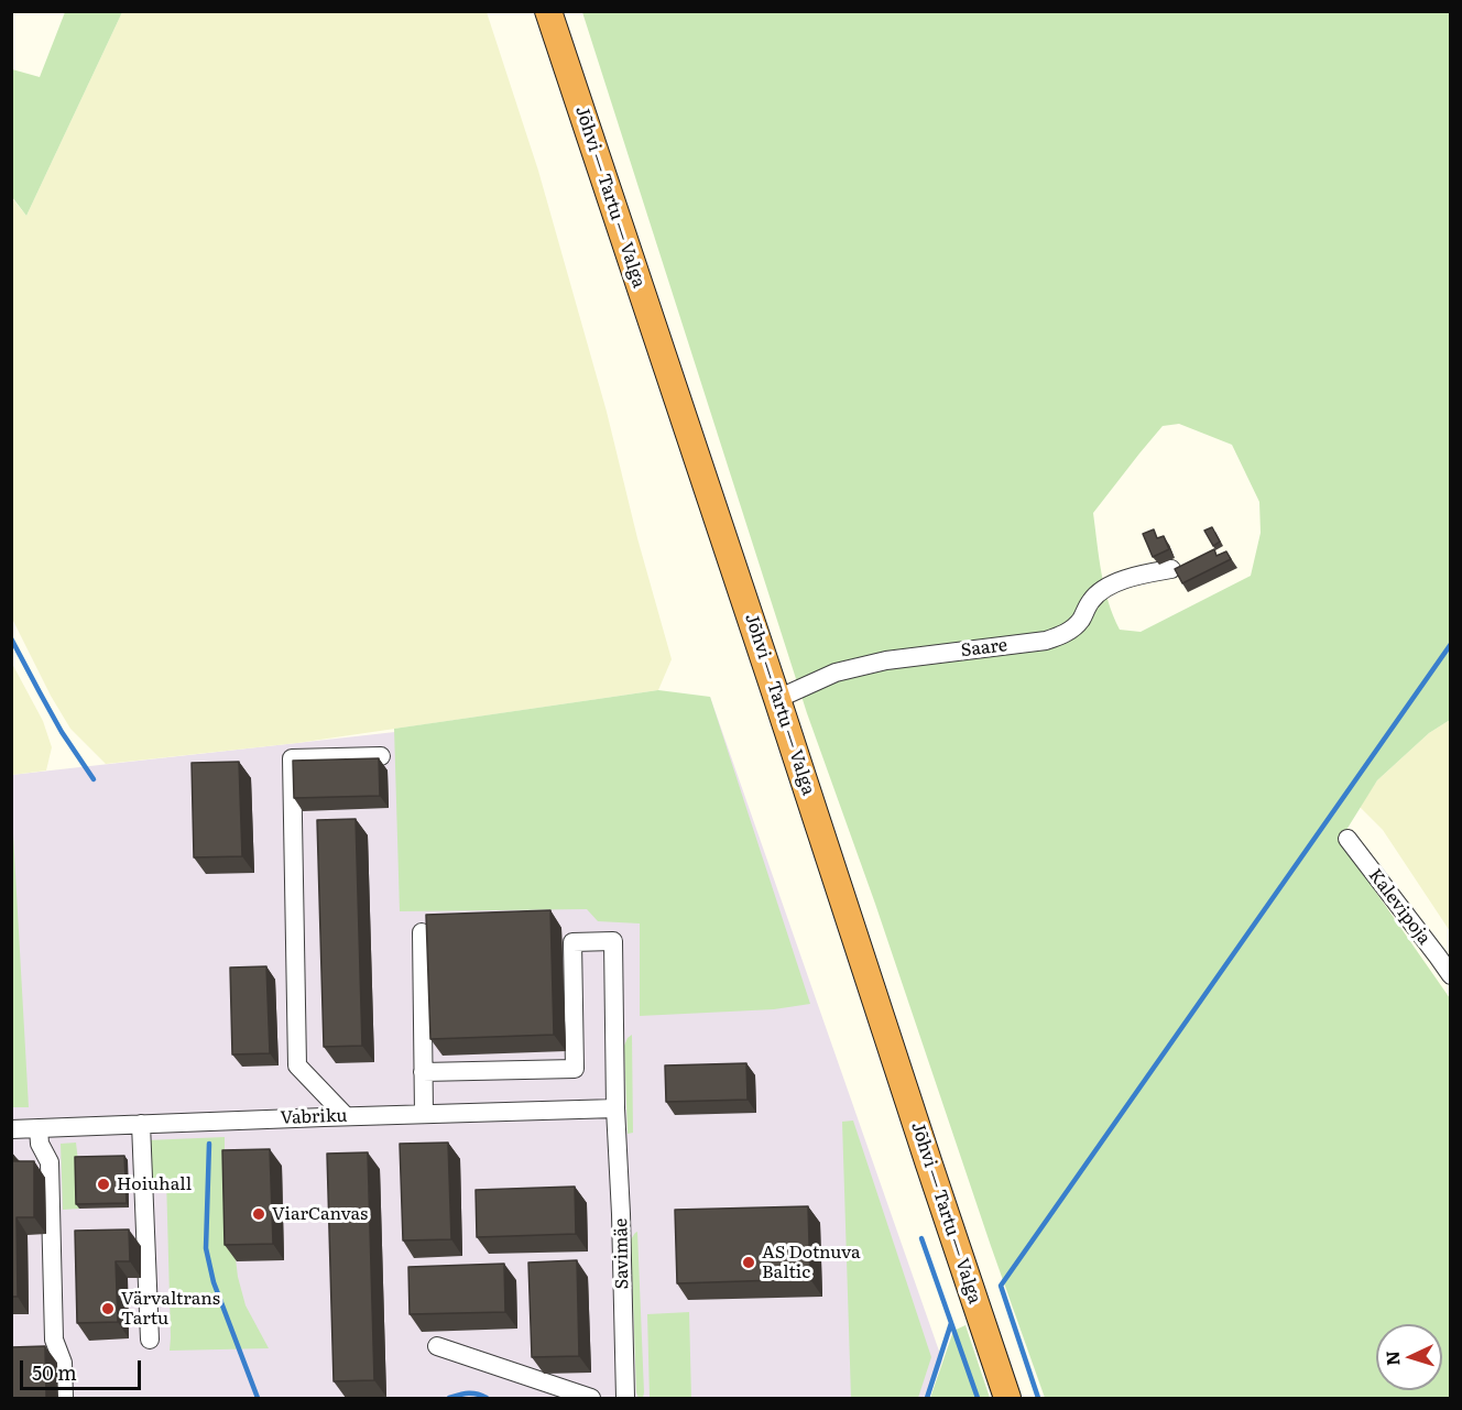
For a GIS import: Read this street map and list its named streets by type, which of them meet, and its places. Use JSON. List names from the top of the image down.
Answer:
{
  "streets": {
    "highway": ["Jõhvi — Tartu — Valga"],
    "street": [
      "Saare",
      "Kalevipoja",
      "Vabriku",
      "Savimäe"
    ]
  },
  "crossings": [
    ["Jõhvi — Tartu — Valga", "Saare"],
    ["Vabriku", "Savimäe"]
  ],
  "places": [
    "Hoiuhall",
    "ViarCanvas",
    "AS Dotnuva Baltic",
    "Värvaltrans Tartu"
  ],
  "scale_bar": "50 m",
  "north": "left"
}
